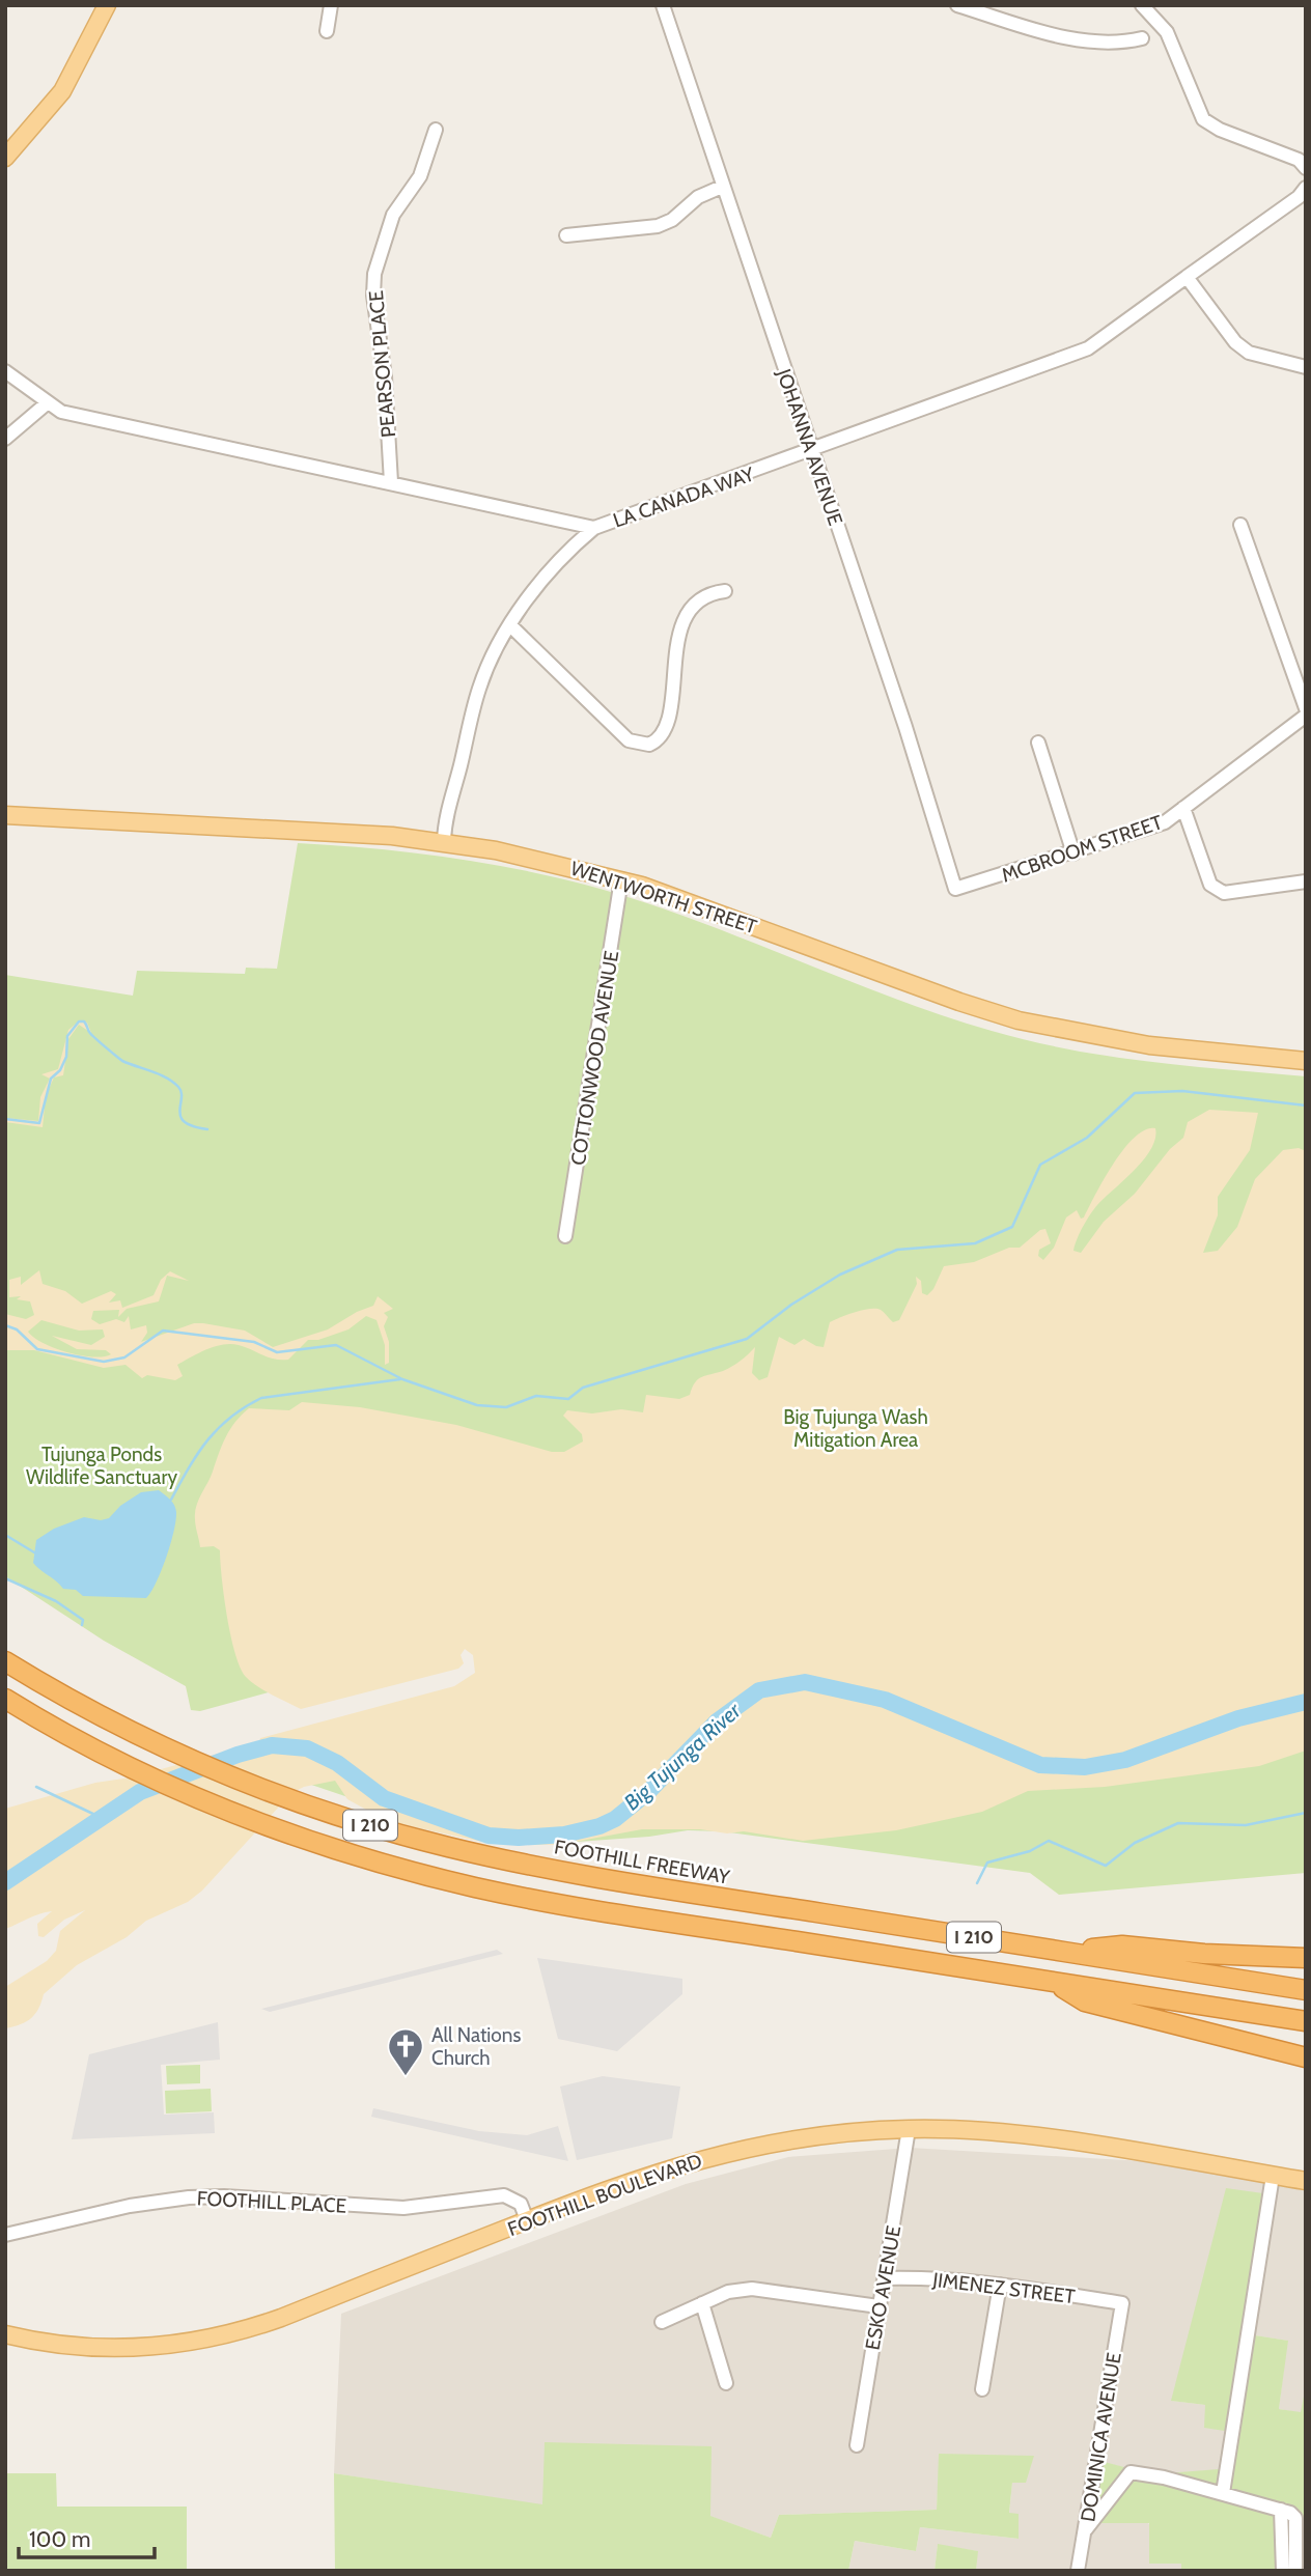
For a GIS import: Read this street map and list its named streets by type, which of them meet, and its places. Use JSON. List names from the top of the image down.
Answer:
{
  "streets": {
    "highway": ["I 210", "FOOTHILL FREEWAY"],
    "main road": ["WENTWORTH STREET", "FOOTHILL BOULEVARD"],
    "street": [
      "PEARSON PLACE",
      "JOHANNA AVENUE",
      "LA CANADA WAY",
      "MCBROOM STREET",
      "COTTONWOOD AVENUE",
      "FOOTHILL PLACE",
      "ESKO AVENUE",
      "JIMENEZ STREET",
      "DOMINICA AVENUE"
    ]
  },
  "crossings": [
    ["PEARSON PLACE", "LA CANADA WAY"],
    ["JOHANNA AVENUE", "LA CANADA WAY"],
    ["JOHANNA AVENUE", "MCBROOM STREET"],
    ["WENTWORTH STREET", "COTTONWOOD AVENUE"],
    ["FOOTHILL BOULEVARD", "FOOTHILL PLACE"],
    ["FOOTHILL BOULEVARD", "ESKO AVENUE"],
    ["ESKO AVENUE", "JIMENEZ STREET"],
    ["JIMENEZ STREET", "DOMINICA AVENUE"]
  ],
  "water": ["Big Tujunga River"],
  "parks": ["Big Tujunga Wash Mitigation Area", "Tujunga Ponds Wildlife Sanctuary"],
  "places": {
    "church": ["All Nations Church"]
  },
  "scale_bar": "100 m"
}
